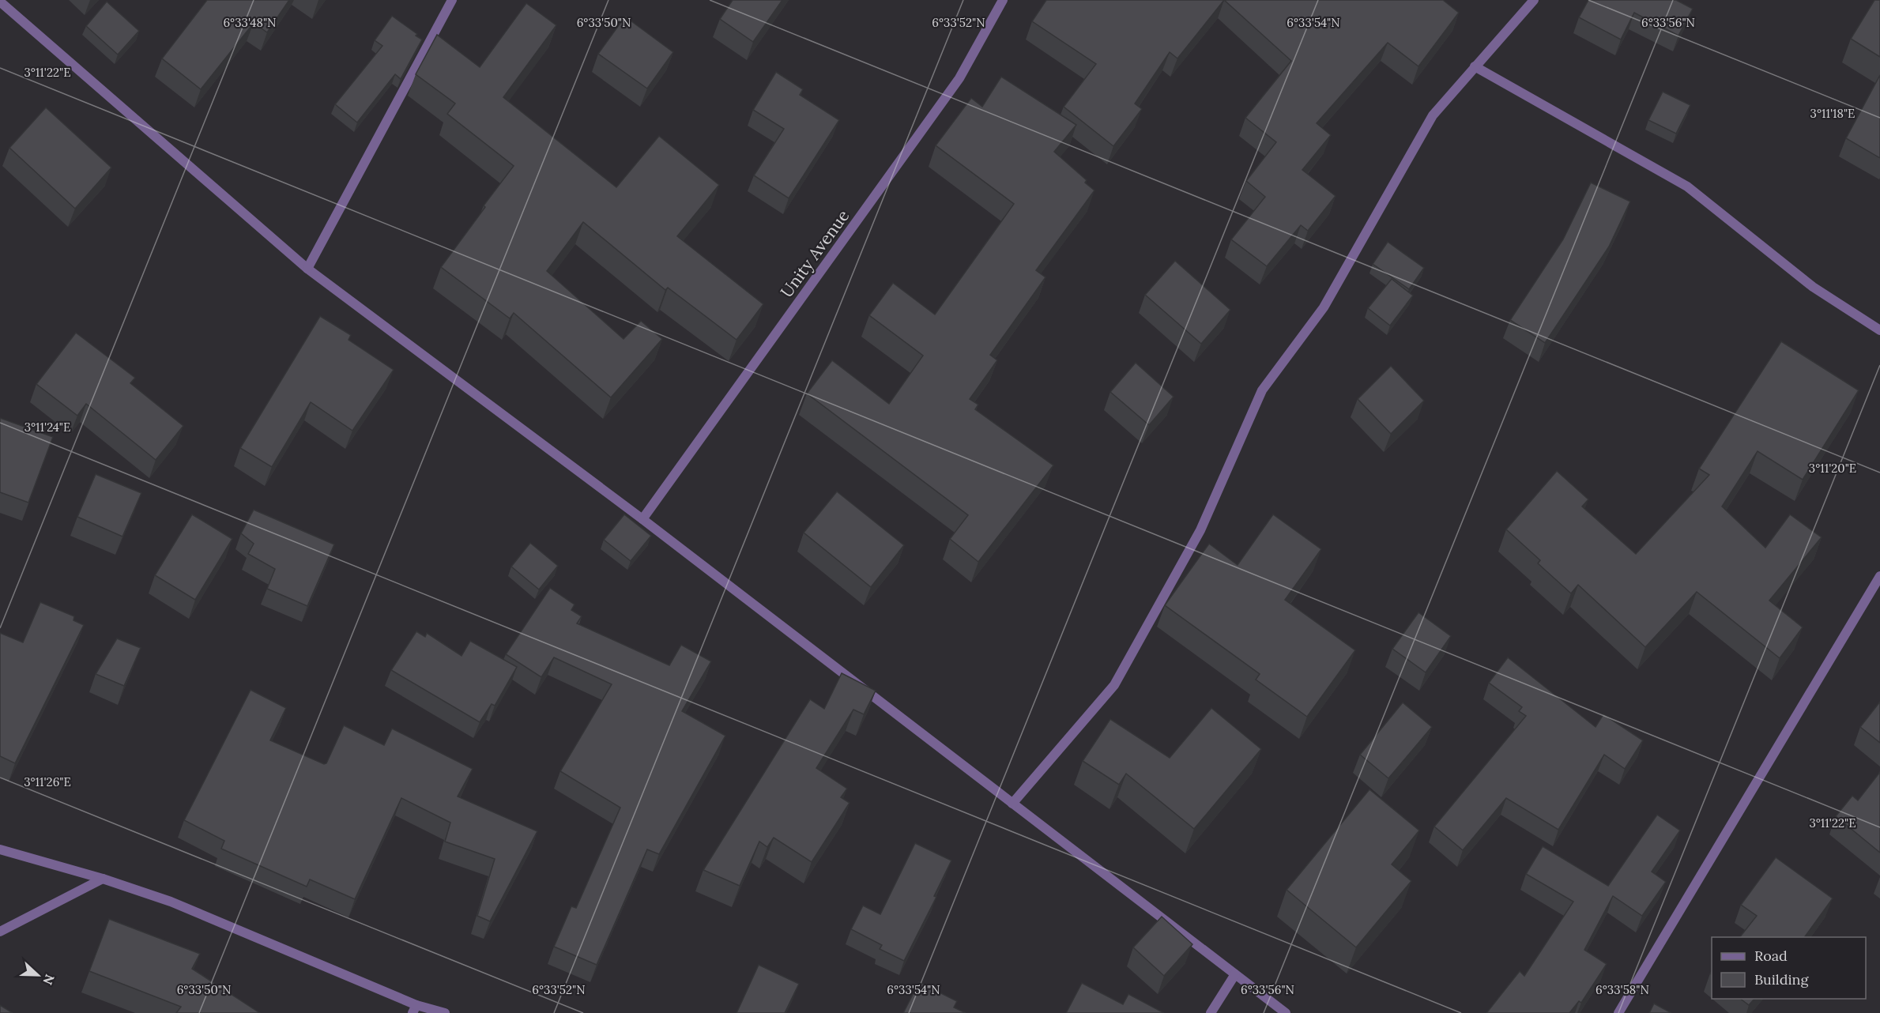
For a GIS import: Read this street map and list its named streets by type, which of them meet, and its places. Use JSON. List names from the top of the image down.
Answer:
{
  "streets": {
    "street": ["Unity Avenue"]
  },
  "legend": ["Road", "Building"],
  "north": "right",
  "coordinates": [
    "6°33'50\"N",
    "6°33'56\"N",
    "6°33'48\"N",
    "6°33'52\"N",
    "6°33'54\"N",
    "3°11'22\"E",
    "3°11'18\"E",
    "3°11'24\"E",
    "3°11'20\"E",
    "3°11'26\"E",
    "6°33'58\"N"
  ]
}
